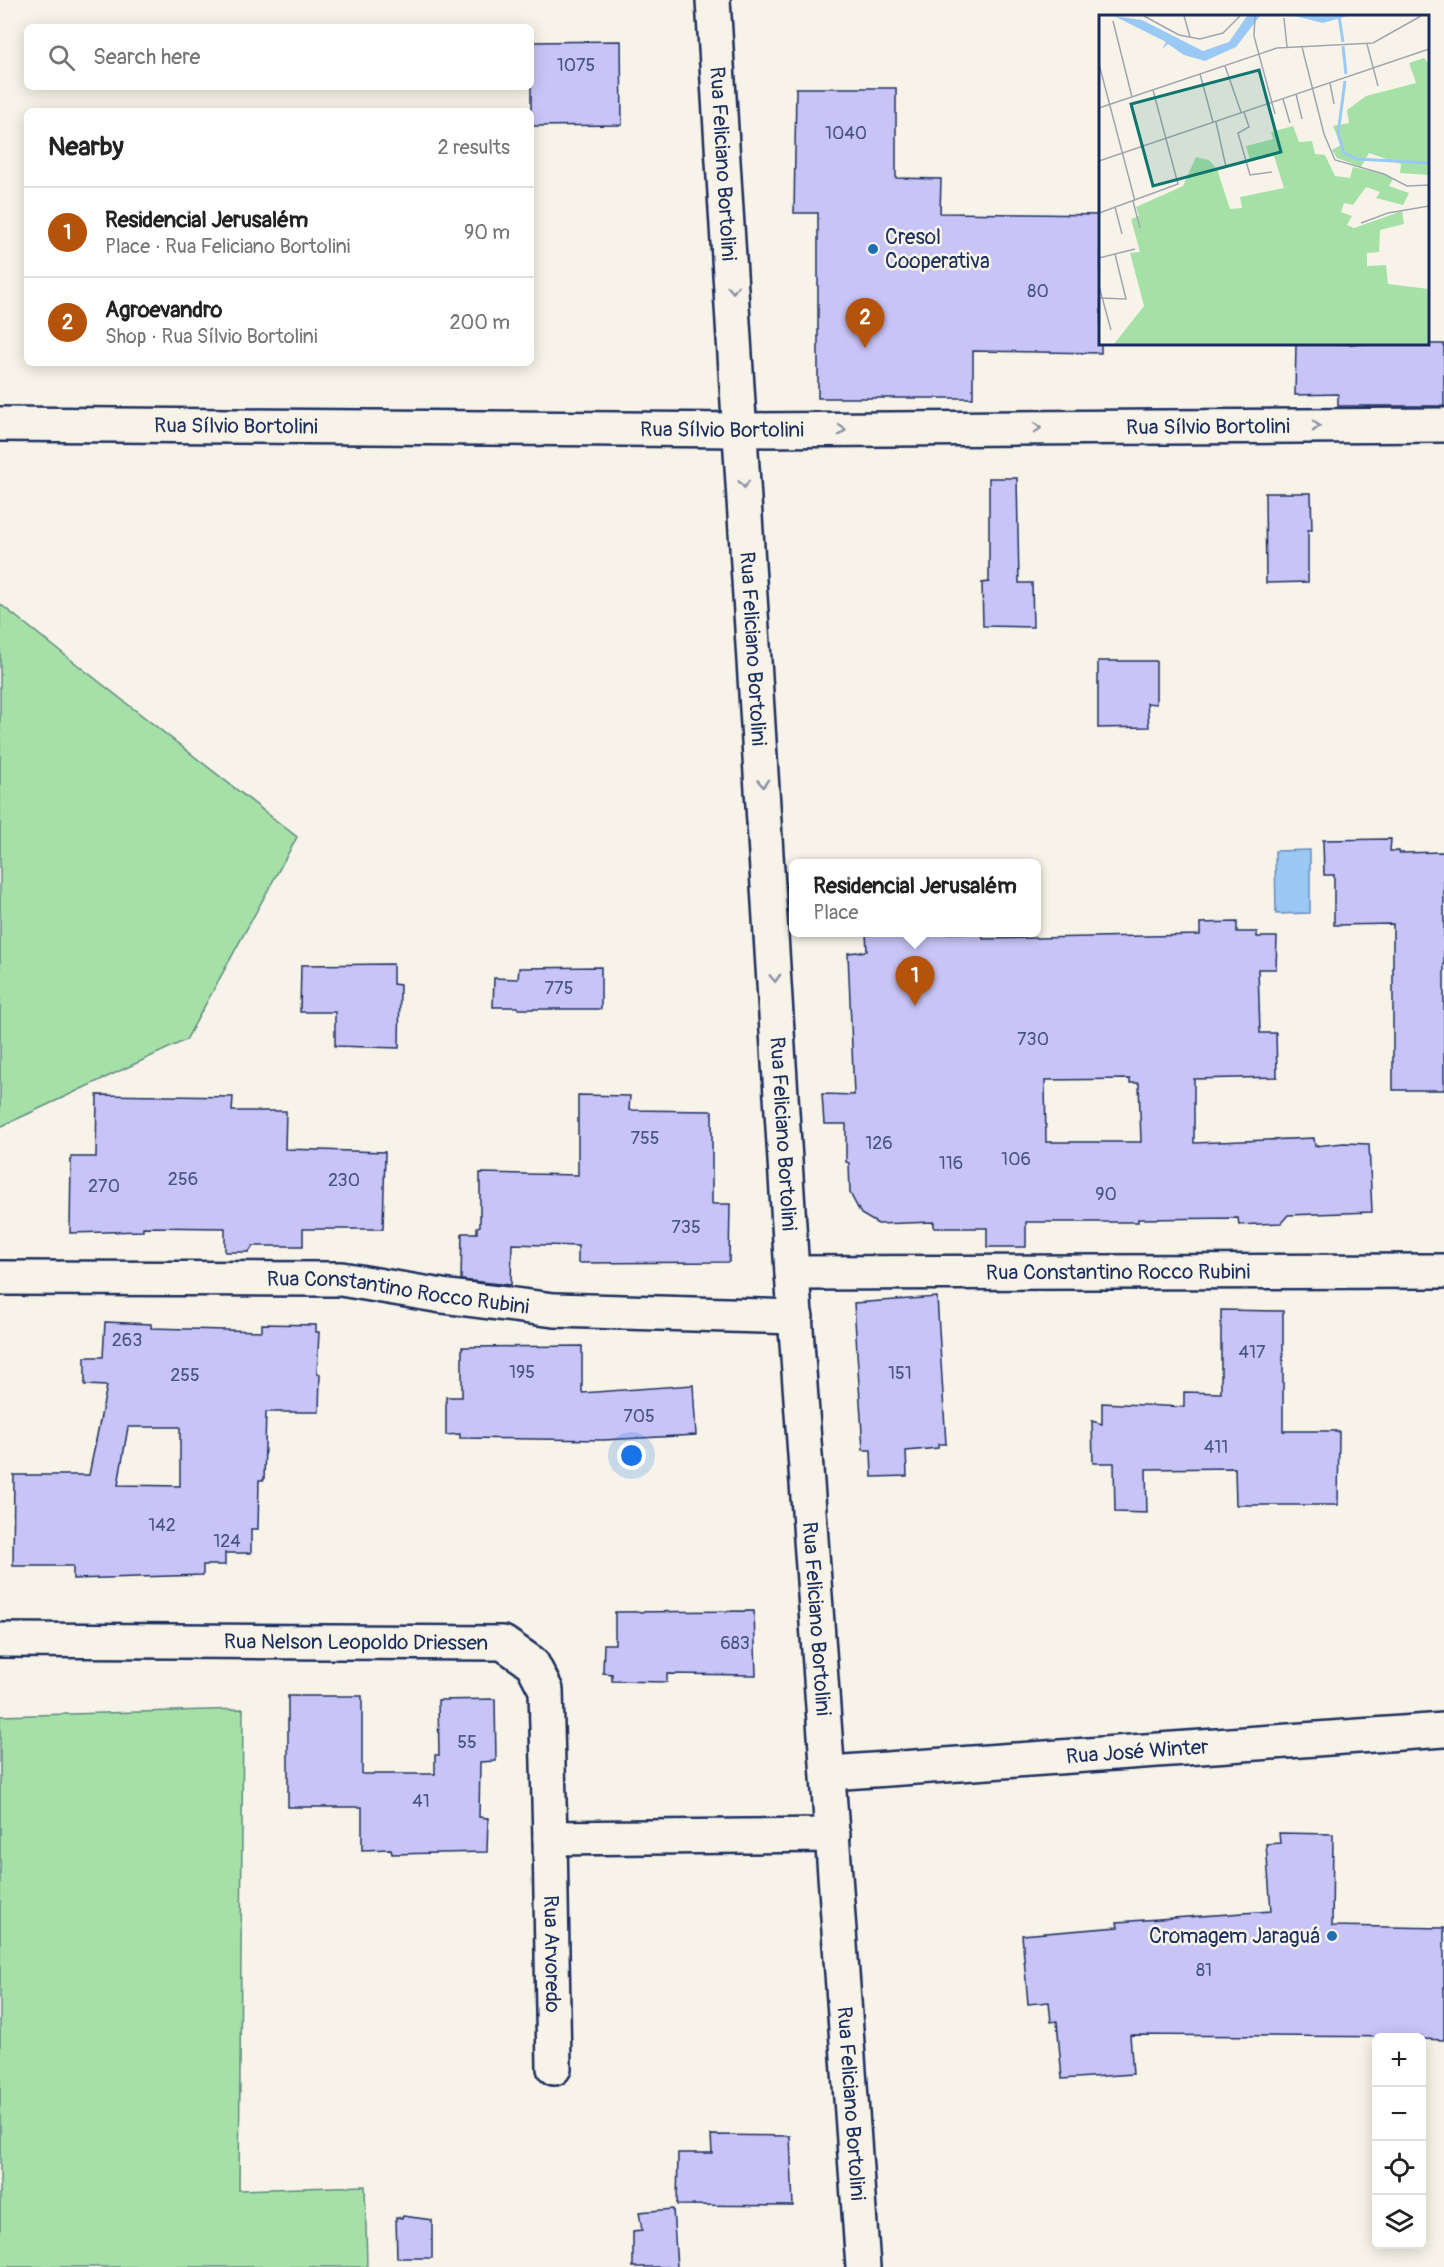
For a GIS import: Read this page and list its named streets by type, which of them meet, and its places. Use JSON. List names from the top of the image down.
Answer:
{
  "streets": {
    "street": [
      "Rua Feliciano Bortolini",
      "Rua Sílvio Bortolini",
      "Rua Constantino Rocco Rubini",
      "Rua Nelson Leopoldo Driessen",
      "Rua José Winter",
      "Rua Arvoredo"
    ]
  },
  "crossings": [
    ["Rua Feliciano Bortolini", "Rua Sílvio Bortolini"],
    ["Rua Feliciano Bortolini", "Rua Constantino Rocco Rubini"],
    ["Rua Feliciano Bortolini", "Rua José Winter"],
    ["Rua Nelson Leopoldo Driessen", "Rua Arvoredo"]
  ],
  "one_way": ["Rua Feliciano Bortolini", "Rua Sílvio Bortolini"],
  "places": ["Cresol Cooperativa", "Cromagem Jaraguá"],
  "house_numbers": [
    "1075",
    "1040",
    "80",
    "775",
    "730",
    "755",
    "126",
    "106",
    "116",
    "256",
    "230",
    "270",
    "90",
    "735",
    "263",
    "417",
    "195",
    "151",
    "255",
    "705",
    "411",
    "142",
    "124",
    "683",
    "55",
    "41",
    "81"
  ],
  "page": {
    "search": "Search here",
    "heading": ["Nearby", "2 results"],
    "list": [
      {
        "mark": "1",
        "name": "Residencial Jerusalém",
        "note": "Place · Rua Feliciano Bortolini",
        "value": "90 m"
      },
      {
        "mark": "2",
        "name": "Agroevandro",
        "note": "Shop · Rua Sílvio Bortolini",
        "value": "200 m"
      }
    ],
    "pins": ["2", "1"],
    "popup": ["Residencial Jerusalém", "Place"],
    "map_buttons": ["+", "−"]
  }
}
